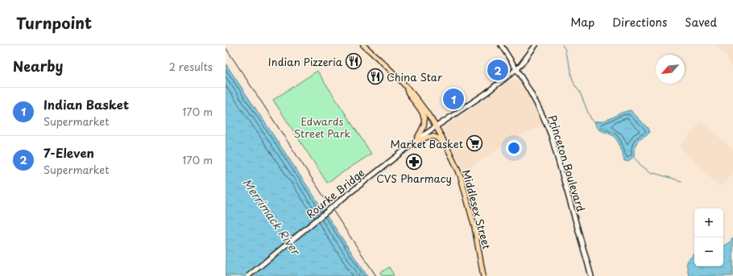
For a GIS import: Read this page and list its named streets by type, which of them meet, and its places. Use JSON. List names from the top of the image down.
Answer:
{
  "streets": {
    "main road": ["Princeton Boulevard", "Rourke Bridge", "Middlesex Street"]
  },
  "crossings": [
    ["Princeton Boulevard", "Rourke Bridge"],
    ["Rourke Bridge", "Middlesex Street"]
  ],
  "water": ["Merrimack River"],
  "parks": ["Edwards Street Park"],
  "places": {
    "restaurant": ["Indian Pizzeria", "China Star"],
    "supermarket": ["Market Basket"],
    "pharmacy": ["CVS Pharmacy"]
  },
  "north": "bottom left",
  "page": {
    "header": "Turnpoint",
    "nav": ["Map", "Directions", "Saved"],
    "heading": ["Nearby", "2 results"],
    "pins": ["2", "1"],
    "list": [
      {
        "mark": "1",
        "name": "Indian Basket",
        "note": "Supermarket",
        "value": "170 m"
      },
      {
        "mark": "2",
        "name": "7-Eleven",
        "note": "Supermarket",
        "value": "170 m"
      }
    ],
    "map_buttons": ["+", "−"]
  }
}
